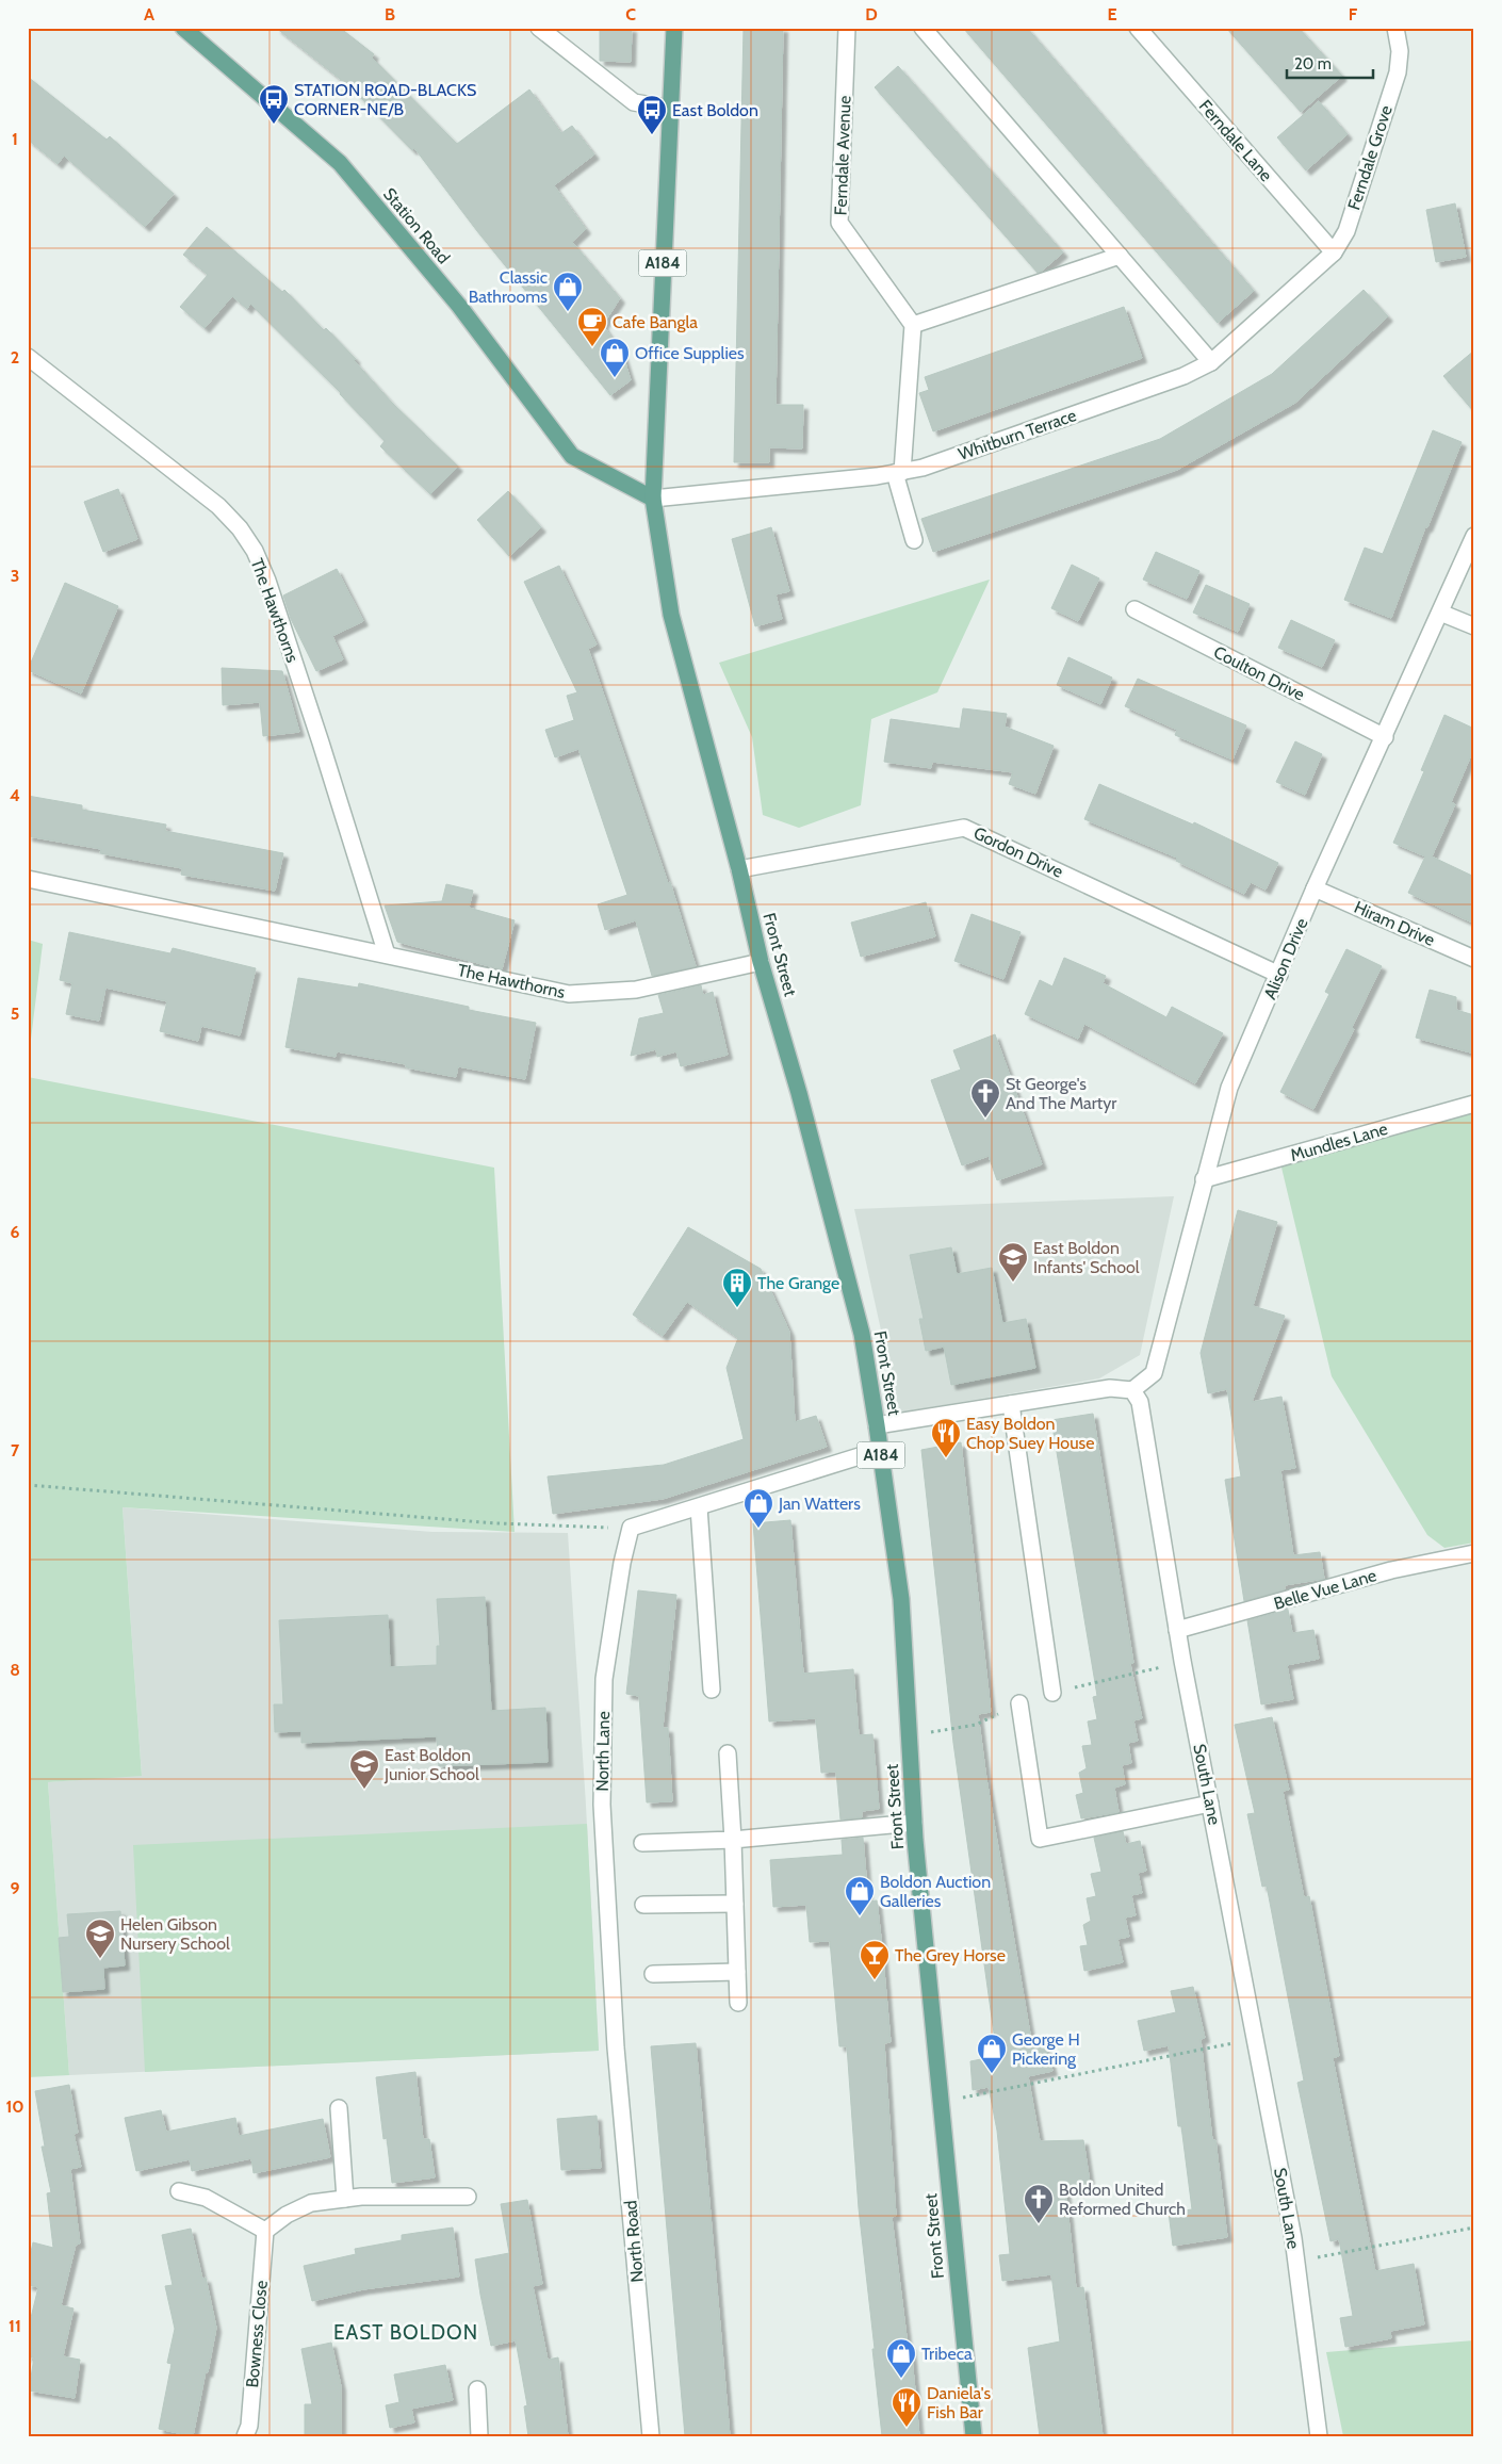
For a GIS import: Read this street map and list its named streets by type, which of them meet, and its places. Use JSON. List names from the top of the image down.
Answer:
{
  "streets": {
    "main road": ["Station Road", "A184", "Front Street"],
    "street": [
      "Ferndale Lane",
      "Ferndale Avenue",
      "Ferndale Grove",
      "Whitburn Terrace",
      "The Hawthorns",
      "Coulton Drive",
      "Gordon Drive",
      "Hiram Drive",
      "Alison Drive",
      "Mundles Lane",
      "Belle Vue Lane",
      "North Lane",
      "South Lane",
      "North Road",
      "Bowness Close"
    ]
  },
  "crossings": [
    ["Ferndale Lane", "Ferndale Grove"],
    ["Ferndale Lane", "Whitburn Terrace"],
    ["Ferndale Grove", "Whitburn Terrace"],
    ["Station Road", "A184"],
    ["Station Road", "Whitburn Terrace"],
    ["Station Road", "Front Street"],
    ["A184", "Whitburn Terrace"],
    ["A184", "Front Street"],
    ["Whitburn Terrace", "Front Street"],
    ["The Hawthorns", "Front Street"],
    ["Coulton Drive", "Alison Drive"],
    ["Gordon Drive", "Front Street"],
    ["Gordon Drive", "Alison Drive"],
    ["Hiram Drive", "Alison Drive"],
    ["Alison Drive", "Mundles Lane"],
    ["Alison Drive", "South Lane"],
    ["Belle Vue Lane", "South Lane"],
    ["North Lane", "North Road"]
  ],
  "districts": ["EAST BOLDON"],
  "places": {
    "bus stop": ["STATION ROAD-BLACKS CORNER-NE/B", "East Boldon"],
    "shop": [
      "Classic Bathrooms",
      "Office Supplies",
      "Jan Watters",
      "Boldon Auction Galleries",
      "George H Pickering",
      "Tribeca"
    ],
    "cafe": ["Cafe Bangla"],
    "church": ["St George's And The Martyr", "Boldon United Reformed Church"],
    "school or university": ["East Boldon Infants' School", "East Boldon Junior School", "Helen Gibson Nursery School"],
    "building": ["The Grange"],
    "restaurant": ["Easy Boldon Chop Suey House", "Daniela's Fish Bar"],
    "bar": ["The Grey Horse"]
  },
  "scale_bar": "20 m",
  "grid": {
    "columns": [
      "A",
      "B",
      "C",
      "D",
      "E",
      "F"
    ],
    "rows": [
      "1",
      "2",
      "3",
      "4",
      "5",
      "6",
      "7",
      "8",
      "9",
      "10",
      "11"
    ]
  }
}
